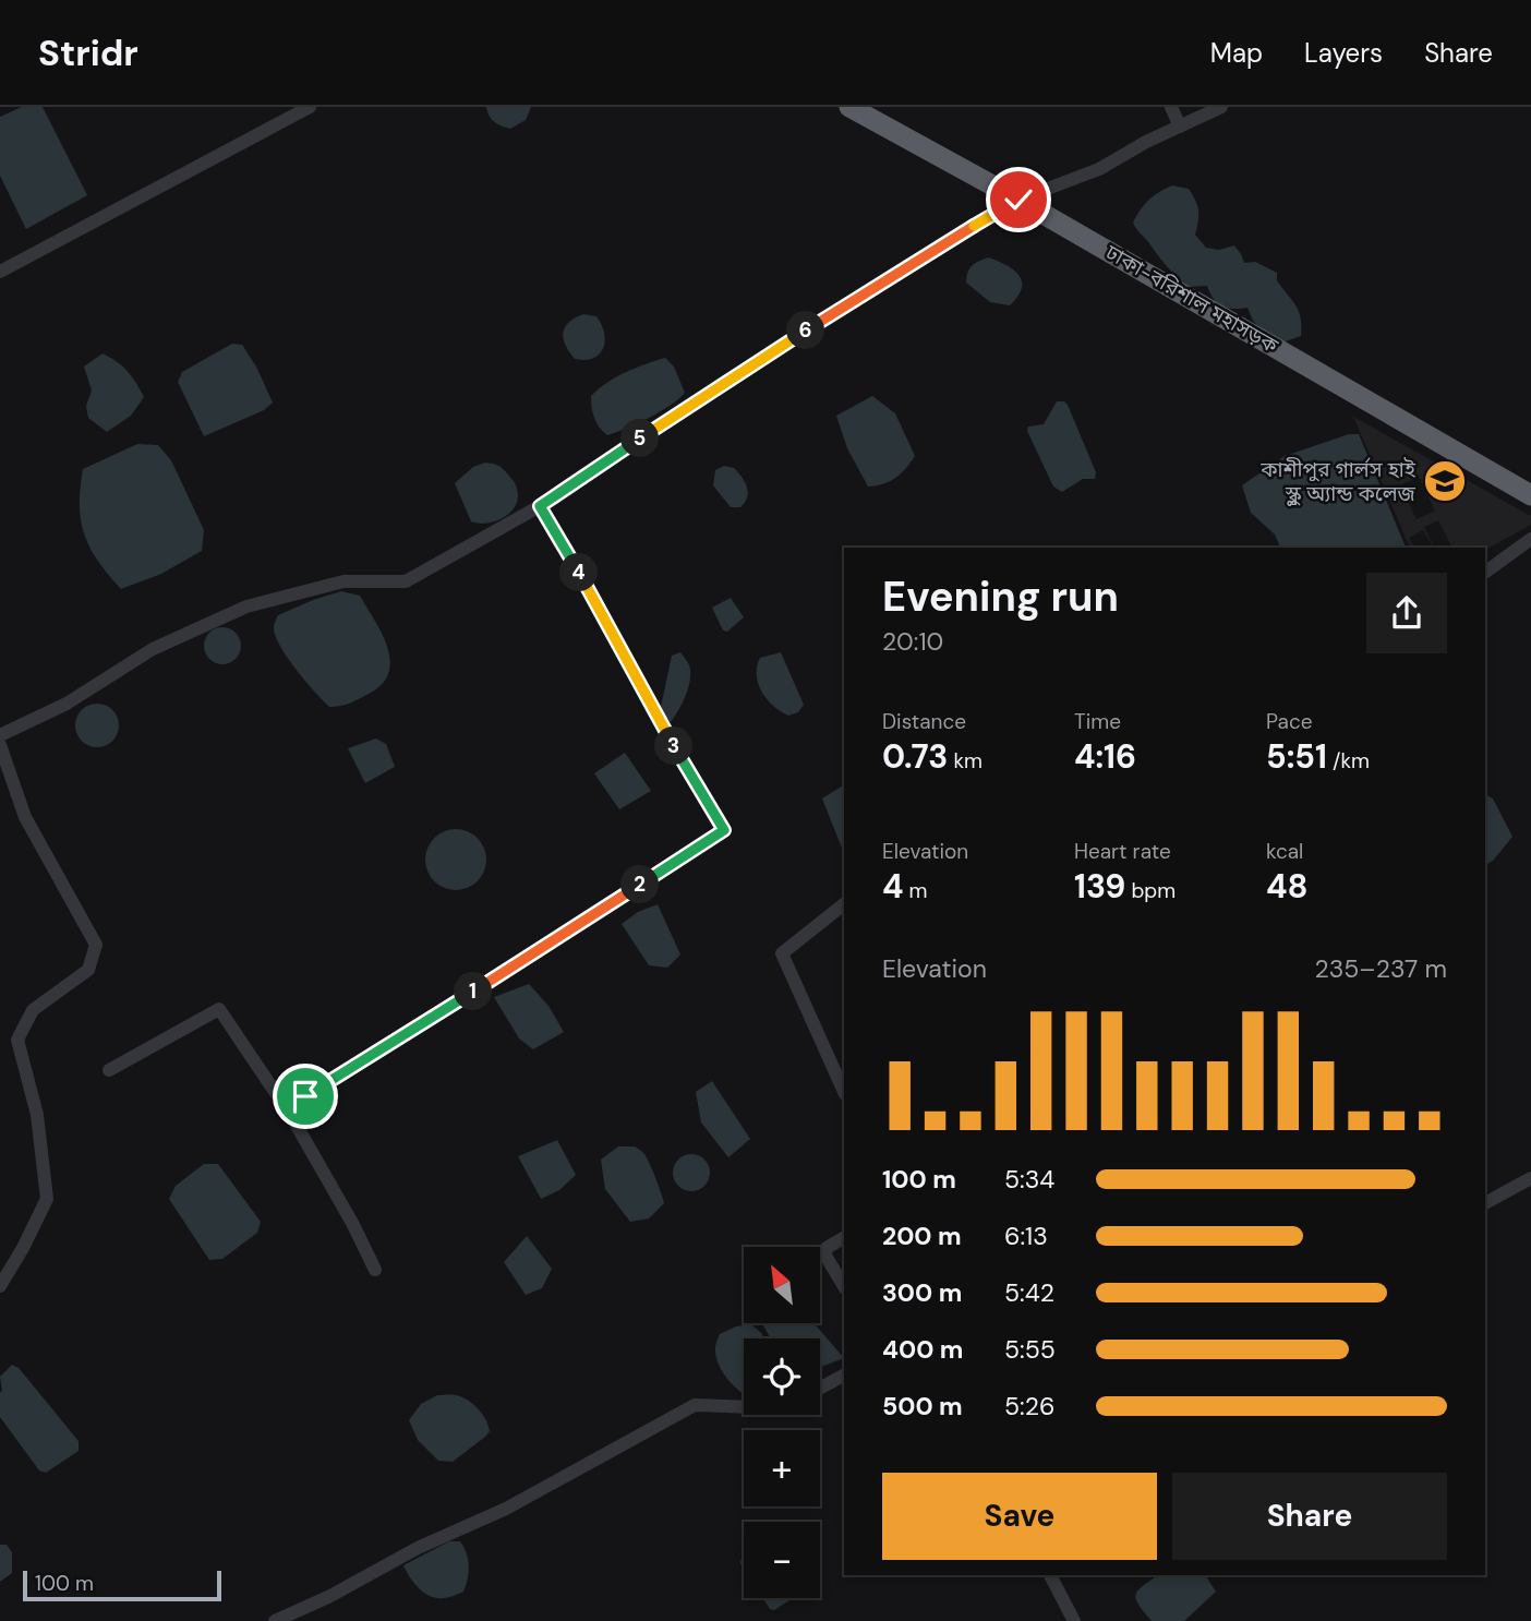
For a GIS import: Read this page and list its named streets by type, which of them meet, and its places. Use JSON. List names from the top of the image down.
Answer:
{
  "streets": {
    "highway": ["ঢাকা-বরিশাল মহাসড়ক"]
  },
  "places": {
    "school or university": ["কাশীপুর গার্লস হাই স্কুল অ্যান্ড কলেজ"]
  },
  "scale_bar": "100 m",
  "north": "top left",
  "page": {
    "header": "Stridr",
    "nav": ["Map", "Layers", "Share"],
    "pins": [
      "6",
      "5",
      "4",
      "3",
      "2",
      "1"
    ],
    "heading": ["Evening run", "20:10"],
    "stats": [
      ["Distance", "0.73 km"],
      ["Time", "4:16"],
      ["Pace", "5:51 /km"],
      ["Elevation", "4 m"],
      ["Heart rate", "139 bpm"],
      ["kcal", "48"]
    ],
    "chart": ["Elevation", "235–237 m"],
    "list": [
      {
        "name": "100 m",
        "note": "5:34"
      },
      {
        "name": "200 m",
        "note": "6:13"
      },
      {
        "name": "300 m",
        "note": "5:42"
      },
      {
        "name": "400 m",
        "note": "5:55"
      },
      {
        "name": "500 m",
        "note": "5:26"
      }
    ],
    "map_buttons": ["+", "−"],
    "buttons": ["Save", "Share"],
    "scale": "100 m"
  }
}
